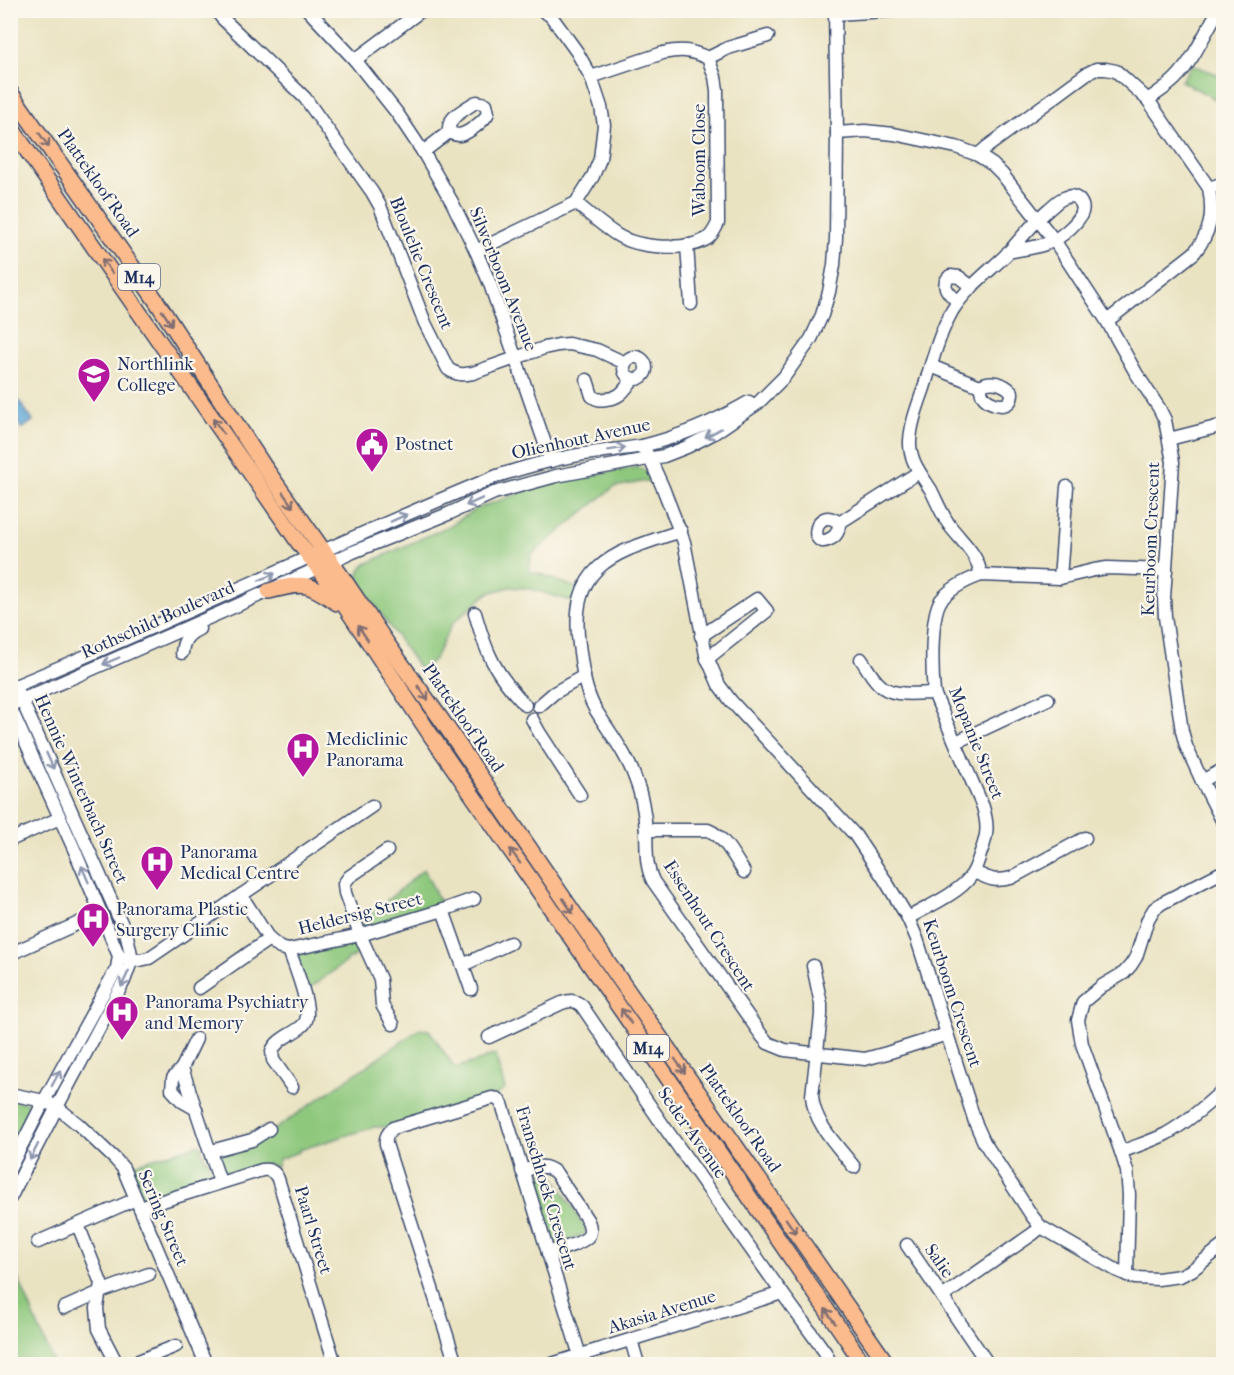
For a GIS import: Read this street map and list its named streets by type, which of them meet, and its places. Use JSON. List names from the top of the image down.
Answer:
{
  "streets": {
    "main road": ["Plattekloof Road", "M14"],
    "street": [
      "Waboom Close",
      "Bloulelie Crescent",
      "Silwerboom Avenue",
      "Olienhout Avenue",
      "Keurboom Crescent",
      "Rothschild Boulevard",
      "Mopanie Street",
      "Hennie Winterbach Street",
      "Heldersig Street",
      "Essenhout Crescent",
      "Seder Avenue",
      "Franschhoek Crescent",
      "Sering Street",
      "Paarl Street",
      "Salie",
      "Akasia Avenue"
    ]
  },
  "crossings": [
    ["Plattekloof Road", "Olienhout Avenue"],
    ["Plattekloof Road", "Rothschild Boulevard"],
    ["Bloulelie Crescent", "Silwerboom Avenue"],
    ["Silwerboom Avenue", "Olienhout Avenue"],
    ["Olienhout Avenue", "Keurboom Crescent"],
    ["Olienhout Avenue", "Rothschild Boulevard"],
    ["Keurboom Crescent", "Mopanie Street"],
    ["Keurboom Crescent", "Essenhout Crescent"],
    ["Rothschild Boulevard", "Hennie Winterbach Street"],
    ["Seder Avenue", "Akasia Avenue"],
    ["Franschhoek Crescent", "Akasia Avenue"],
    ["Sering Street", "Paarl Street"]
  ],
  "places": {
    "school or university": ["Northlink College"],
    "public building": ["Postnet"],
    "hospital": [
      "Mediclinic Panorama",
      "Panorama Medical Centre",
      "Panorama Plastic Surgery Clinic",
      "Panorama Psychiatry and Memory"
    ]
  }
}
